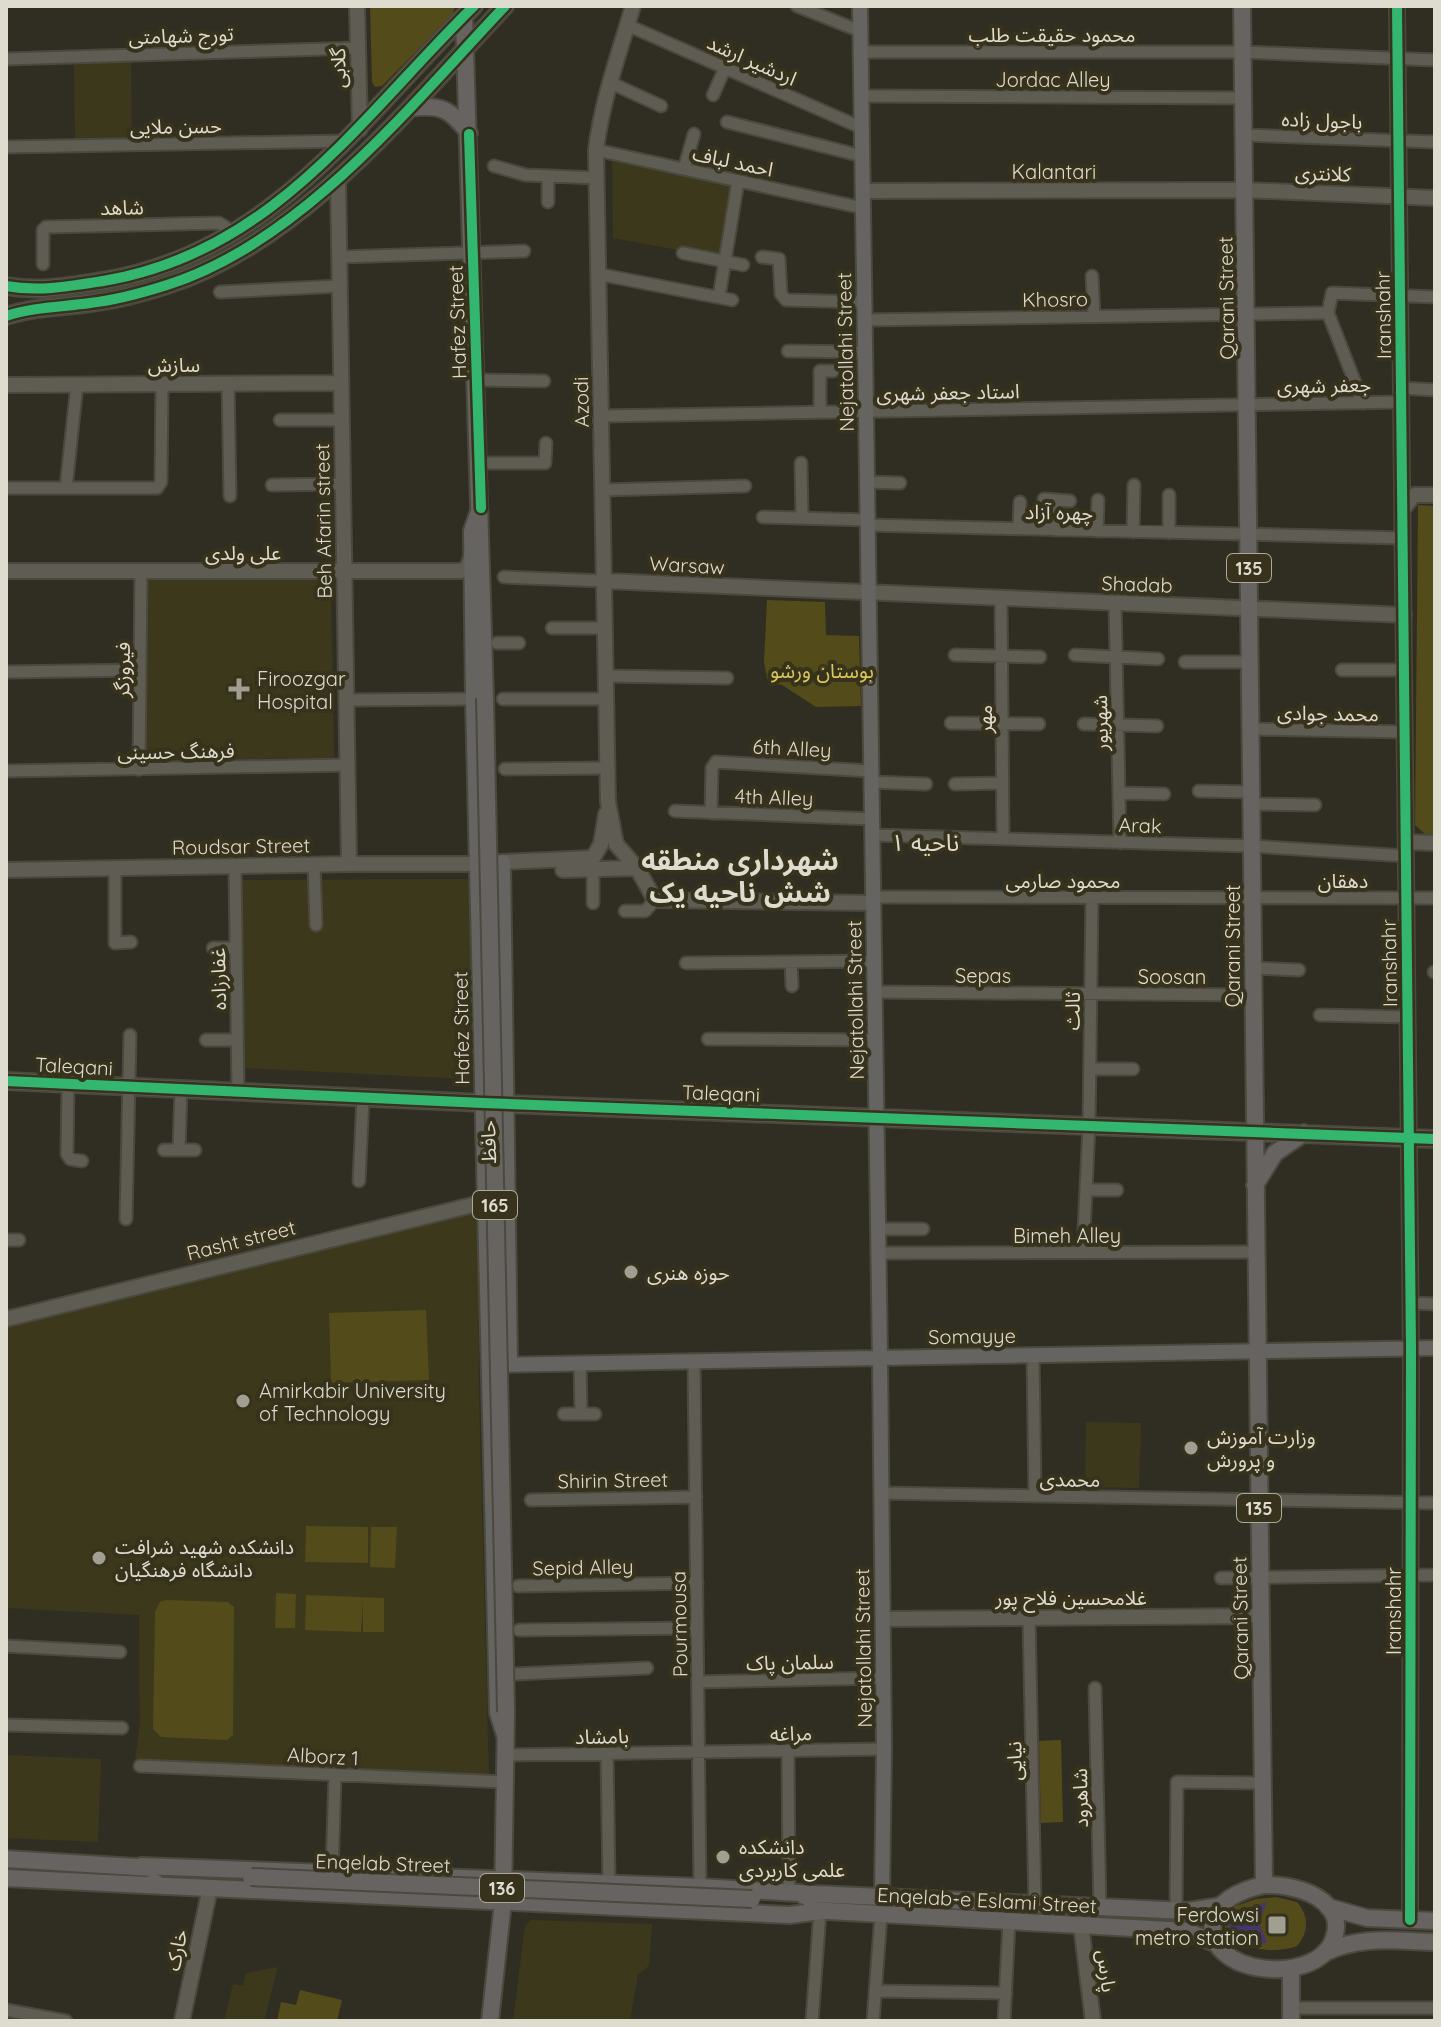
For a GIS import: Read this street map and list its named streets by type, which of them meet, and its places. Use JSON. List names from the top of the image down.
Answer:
{
  "streets": {
    "main road": [
      "Qarani Street",
      "Iranshahr",
      "Hafez Street",
      "Nejatollahi Street",
      "135",
      "Taleqani",
      "حافظ",
      "165",
      "Somayye",
      "Enqelab Street",
      "136",
      "Enqelab-e Eslami Street"
    ],
    "street": [
      "محمود حقیقت طلب",
      "تورج شهامتی",
      "اردشیر ارشد",
      "گلابی",
      "Jordac Alley",
      "باجول زاده",
      "حسن ملایی",
      "احمد لباف",
      "Kalantari",
      "کلانتری",
      "شاهد",
      "Khosro",
      "سازش",
      "جعفر شهری",
      "استاد جعفر شهری",
      "Azodi",
      "چهره آزاد",
      "Beh Afarin street",
      "علی ولدی",
      "Warsaw",
      "Shadab",
      "فیروزگر",
      "محمد جوادی",
      "مهر",
      "شهریور",
      "6th Alley",
      "فرهنگ حسینی",
      "4th Alley",
      "Arak",
      "Roudsar Street",
      "محمود صارمی",
      "دهقان",
      "Sepas",
      "Soosan",
      "غفارزاده",
      "ثالث",
      "Bimeh Alley",
      "Rasht street",
      "محمدی",
      "Shirin Street",
      "Sepid Alley",
      "غلامحسین فلاح‌ پور",
      "Pourmousa",
      "سلمان پاک",
      "مراغه",
      "بامشاد",
      "Alborz 1",
      "نیایی",
      "شاهرود",
      "خارک",
      "پارس"
    ]
  },
  "crossings": [
    ["محمود حقیقت طلب", "Qarani Street"],
    ["محمود حقیقت طلب", "Iranshahr"],
    ["محمود حقیقت طلب", "Nejatollahi Street"],
    ["تورج شهامتی", "گلابی"],
    ["اردشیر ارشد", "Nejatollahi Street"],
    ["اردشیر ارشد", "Azodi"],
    ["گلابی", "حسن ملایی"],
    ["Jordac Alley", "Qarani Street"],
    ["Jordac Alley", "Nejatollahi Street"],
    ["باجول زاده", "Qarani Street"],
    ["باجول زاده", "Iranshahr"],
    ["احمد لباف", "Nejatollahi Street"],
    ["احمد لباف", "Azodi"],
    ["Kalantari", "کلانتری"],
    ["Kalantari", "Qarani Street"],
    ["Kalantari", "Nejatollahi Street"],
    ["کلانتری", "Qarani Street"],
    ["کلانتری", "Iranshahr"],
    ["Qarani Street", "Khosro"],
    ["Qarani Street", "جعفر شهری"],
    ["Qarani Street", "استاد جعفر شهری"],
    ["Qarani Street", "چهره آزاد"],
    ["Qarani Street", "Shadab"],
    ["Qarani Street", "محمد جوادی"],
    ["Qarani Street", "Arak"],
    ["Qarani Street", "محمود صارمی"],
    ["Qarani Street", "دهقان"],
    ["Qarani Street", "Soosan"],
    ["Qarani Street", "Taleqani"],
    ["Qarani Street", "Bimeh Alley"],
    ["Qarani Street", "Somayye"],
    ["Qarani Street", "محمدی"],
    ["Qarani Street", "غلامحسین فلاح‌ پور"],
    ["Qarani Street", "Enqelab-e Eslami Street"],
    ["Khosro", "Nejatollahi Street"],
    ["Iranshahr", "جعفر شهری"],
    ["Iranshahr", "چهره آزاد"],
    ["Iranshahr", "Shadab"],
    ["Iranshahr", "محمد جوادی"],
    ["Iranshahr", "Arak"],
    ["Iranshahr", "دهقان"],
    ["Iranshahr", "Taleqani"],
    ["Iranshahr", "Somayye"],
    ["Iranshahr", "محمدی"],
    ["Hafez Street", "علی ولدی"],
    ["Hafez Street", "Roudsar Street"],
    ["Hafez Street", "Taleqani"],
    ["Hafez Street", "Rasht street"],
    ["Hafez Street", "Somayye"],
    ["Hafez Street", "بامشاد"],
    ["Hafez Street", "Alborz 1"],
    ["Nejatollahi Street", "استاد جعفر شهری"],
    ["Nejatollahi Street", "چهره آزاد"],
    ["Nejatollahi Street", "Warsaw"],
    ["Nejatollahi Street", "Shadab"],
    ["Nejatollahi Street", "6th Alley"],
    ["Nejatollahi Street", "4th Alley"],
    ["Nejatollahi Street", "Arak"],
    ["Nejatollahi Street", "محمود صارمی"],
    ["Nejatollahi Street", "Sepas"],
    ["Nejatollahi Street", "Taleqani"],
    ["Nejatollahi Street", "Bimeh Alley"],
    ["Nejatollahi Street", "Somayye"],
    ["Nejatollahi Street", "محمدی"],
    ["Nejatollahi Street", "غلامحسین فلاح‌ پور"],
    ["Nejatollahi Street", "سلمان پاک"],
    ["Nejatollahi Street", "مراغه"],
    ["Nejatollahi Street", "Enqelab-e Eslami Street"],
    ["سازش", "Beh Afarin street"],
    ["جعفر شهری", "استاد جعفر شهری"],
    ["استاد جعفر شهری", "Azodi"],
    ["Azodi", "Warsaw"],
    ["Beh Afarin street", "علی ولدی"],
    ["Beh Afarin street", "فرهنگ حسینی"],
    ["Beh Afarin street", "Roudsar Street"],
    ["علی ولدی", "فیروزگر"],
    ["Warsaw", "Shadab"],
    ["Shadab", "مهر"],
    ["Shadab", "شهریور"],
    ["فیروزگر", "فرهنگ حسینی"],
    ["مهر", "Arak"],
    ["شهریور", "Arak"],
    ["6th Alley", "4th Alley"],
    ["Roudsar Street", "غفارزاده"],
    ["محمود صارمی", "دهقان"],
    ["محمود صارمی", "ثالث"],
    ["Sepas", "Soosan"],
    ["Sepas", "ثالث"],
    ["Soosan", "ثالث"],
    ["غفارزاده", "Taleqani"],
    ["ثالث", "Taleqani"],
    ["ثالث", "Bimeh Alley"],
    ["Taleqani", "حافظ"],
    ["حافظ", "Somayye"],
    ["Somayye", "Pourmousa"],
    ["Shirin Street", "Pourmousa"],
    ["Sepid Alley", "Pourmousa"],
    ["غلامحسین فلاح‌ پور", "نیایی"],
    ["Pourmousa", "سلمان پاک"],
    ["Pourmousa", "مراغه"],
    ["Pourmousa", "بامشاد"],
    ["مراغه", "بامشاد"],
    ["نیایی", "Enqelab-e Eslami Street"],
    ["شاهرود", "Enqelab-e Eslami Street"],
    ["Enqelab Street", "136"],
    ["Enqelab Street", "Enqelab-e Eslami Street"],
    ["Enqelab-e Eslami Street", "پارس"]
  ],
  "districts": ["ناحیه ۱", "شهرداری منطقه شش ناحیه یک"],
  "parks": ["بوستان ورشو"],
  "places": {
    "health": ["Firoozgar Hospital"],
    "other": [
      "حوزه هنری",
      "Amirkabir University of Technology",
      "وزارت آموزش و پرورش",
      "دانشکده شهید شرافت دانشگاه فرهنگیان",
      "دانشکده علمی کاربردی"
    ],
    "transit": ["Ferdowsi metro station"]
  }
}
